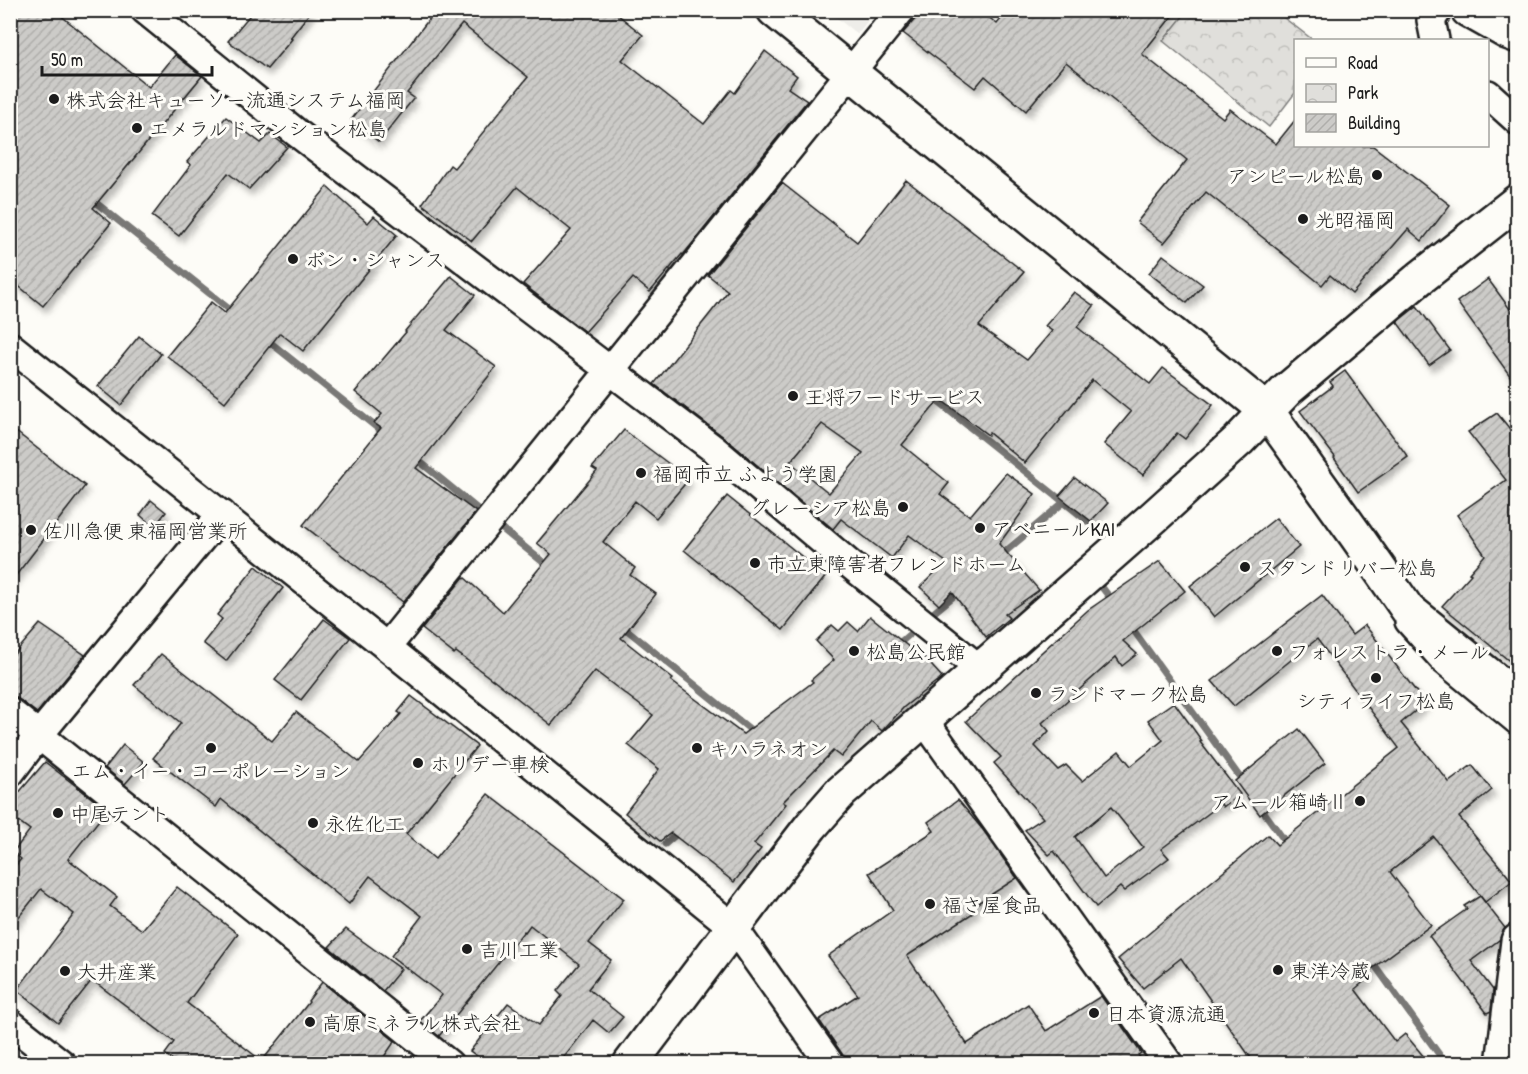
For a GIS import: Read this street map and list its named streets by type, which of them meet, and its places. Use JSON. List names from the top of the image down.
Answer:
{
  "places": [
    "株式会社キューソー流通システム福岡",
    "エメラルドマンション松島",
    "アンピール松島",
    "光昭福岡",
    "ボン・シャンス",
    "王将フードサービス",
    "福岡市立 ふよう学園",
    "グレーシア松島",
    "アベニールKAI",
    "佐川急便 東福岡営業所",
    "市立東障害者フレンドホーム",
    "スタンドリバー松島",
    "松島公民館",
    "フォレストラ・メール",
    "シティライフ松島",
    "ランドマーク松島",
    "エム・イー・コーポレーション",
    "キハラネオン",
    "ホリデー車検",
    "アムール箱崎Ⅱ",
    "中尾テント",
    "永佐化工",
    "福さ屋食品",
    "吉川工業",
    "東洋冷蔵",
    "大井産業",
    "日本資源流通",
    "高原ミネラル株式会社"
  ],
  "legend": ["Road", "Park", "Building"],
  "scale_bar": "50 m"
}
